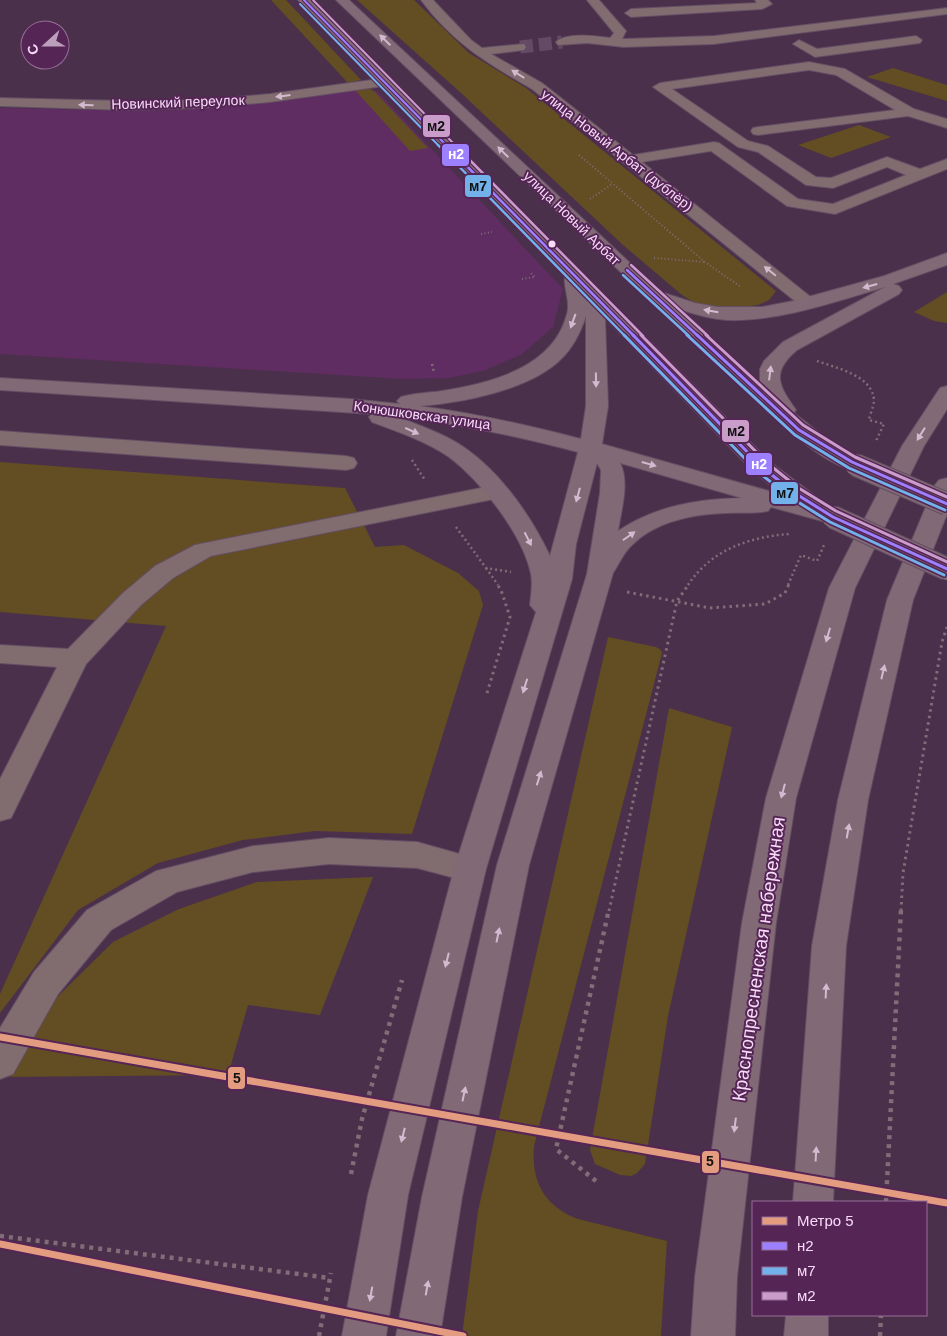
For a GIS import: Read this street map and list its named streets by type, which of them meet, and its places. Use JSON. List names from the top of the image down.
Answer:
{
  "streets": {
    "main road": ["улица Новый Арбат", "Конюшковская улица", "Краснопресненская набережная"],
    "street": ["Новинский переулок", "улица Новый Арбат (дублёр)"]
  },
  "one_way": ["Новинский переулок", "улица Новый Арбат (дублёр)"],
  "lines": [
    "transit line н2",
    "transit line м2",
    "transit line м7",
    "metro line 5"
  ],
  "legend": [
    "Метро 5",
    "н2",
    "м7",
    "м2"
  ],
  "north": "left"
}
